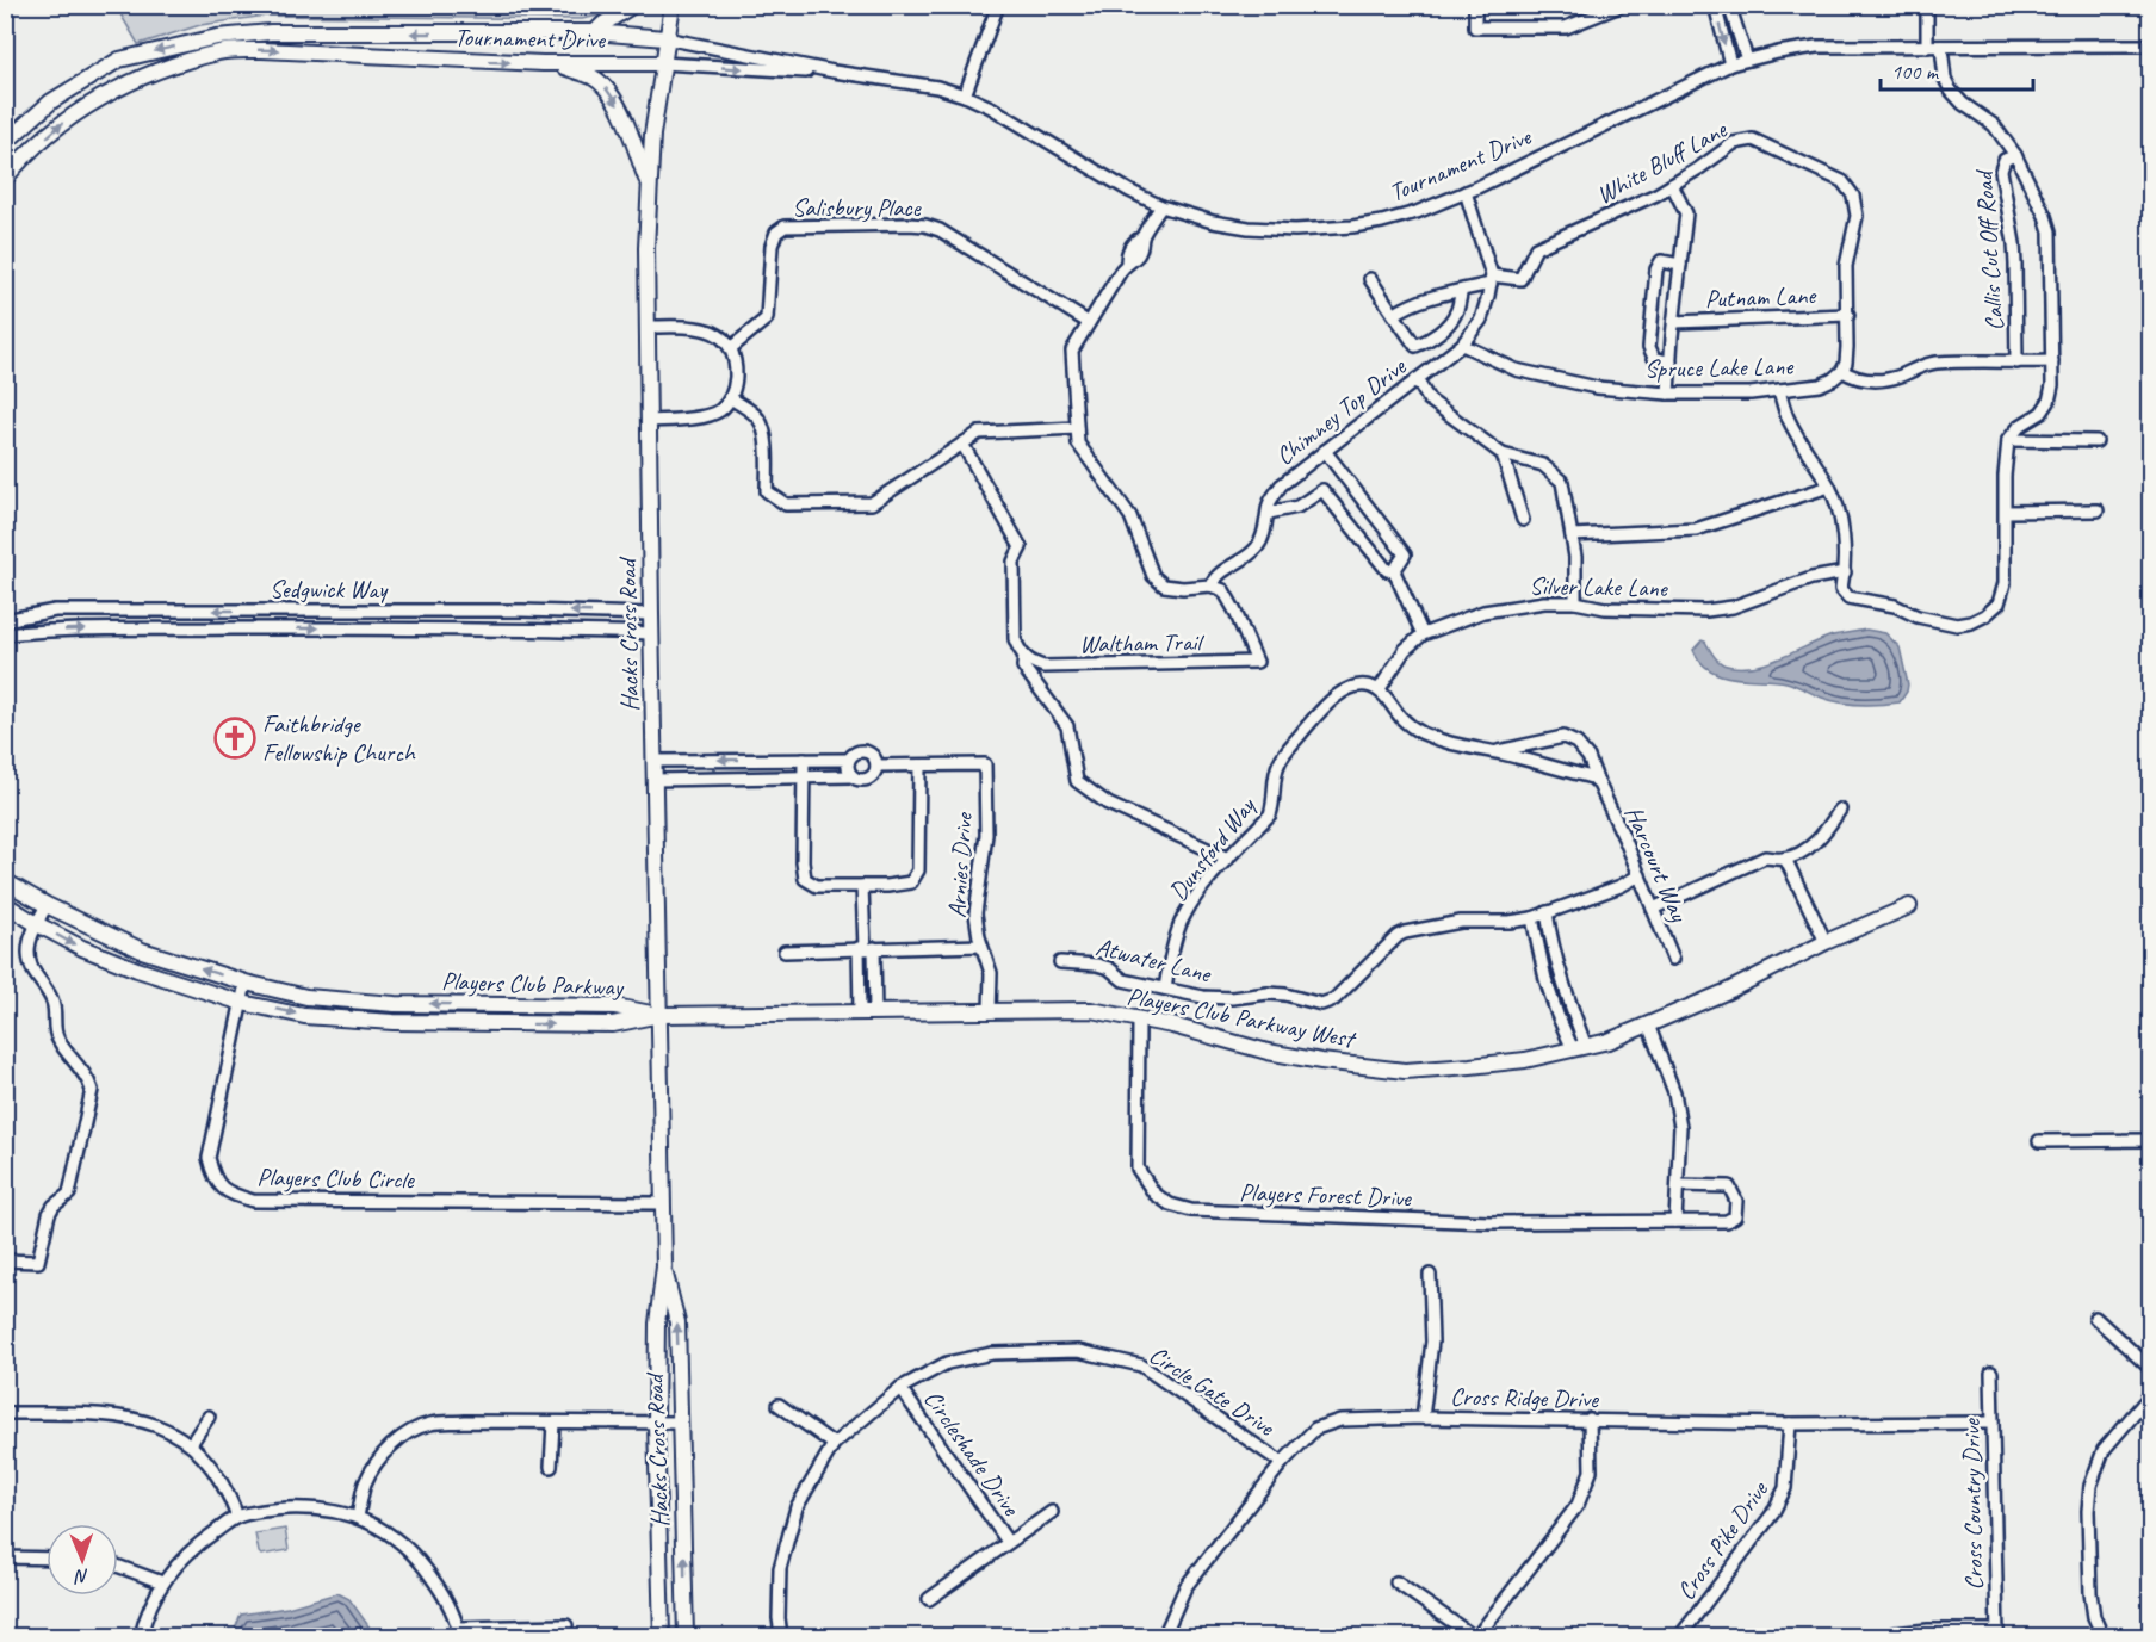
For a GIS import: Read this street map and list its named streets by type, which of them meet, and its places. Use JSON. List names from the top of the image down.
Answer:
{
  "streets": {
    "street": [
      "Tournament Drive",
      "White Bluff Lane",
      "Salisbury Place",
      "Callis Cut Off Road",
      "Putnam Lane",
      "Spruce Lake Lane",
      "Chimney Top Drive",
      "Silver Lake Lane",
      "Sedgwick Way",
      "Hacks Cross Road",
      "Waltham Trail",
      "Dunsford Way",
      "Harcourt Way",
      "Arnies Drive",
      "Atwater Lane",
      "Players Club Parkway",
      "Players Club Parkway West",
      "Players Club Circle",
      "Players Forest Drive",
      "Circle Gate Drive",
      "Cross Ridge Drive",
      "Circleshade Drive",
      "Cross Country Drive",
      "Cross Pike Drive"
    ]
  },
  "crossings": [
    ["Tournament Drive", "Hacks Cross Road"],
    ["White Bluff Lane", "Putnam Lane"],
    ["White Bluff Lane", "Spruce Lake Lane"],
    ["White Bluff Lane", "Chimney Top Drive"],
    ["Salisbury Place", "Hacks Cross Road"],
    ["Spruce Lake Lane", "Chimney Top Drive"],
    ["Chimney Top Drive", "Waltham Trail"],
    ["Silver Lake Lane", "Dunsford Way"],
    ["Silver Lake Lane", "Harcourt Way"],
    ["Sedgwick Way", "Hacks Cross Road"],
    ["Hacks Cross Road", "Players Club Parkway"],
    ["Hacks Cross Road", "Players Club Parkway West"],
    ["Hacks Cross Road", "Players Club Circle"],
    ["Dunsford Way", "Harcourt Way"],
    ["Dunsford Way", "Atwater Lane"],
    ["Harcourt Way", "Atwater Lane"],
    ["Arnies Drive", "Players Club Parkway West"],
    ["Players Club Parkway", "Players Club Parkway West"],
    ["Players Club Parkway", "Players Club Circle"],
    ["Players Club Parkway West", "Players Forest Drive"],
    ["Circle Gate Drive", "Cross Ridge Drive"],
    ["Circle Gate Drive", "Circleshade Drive"],
    ["Cross Ridge Drive", "Cross Country Drive"],
    ["Cross Ridge Drive", "Cross Pike Drive"]
  ],
  "places": {
    "church": ["Faithbridge Fellowship Church"]
  },
  "scale_bar": "100 m",
  "north": "bottom"
}
